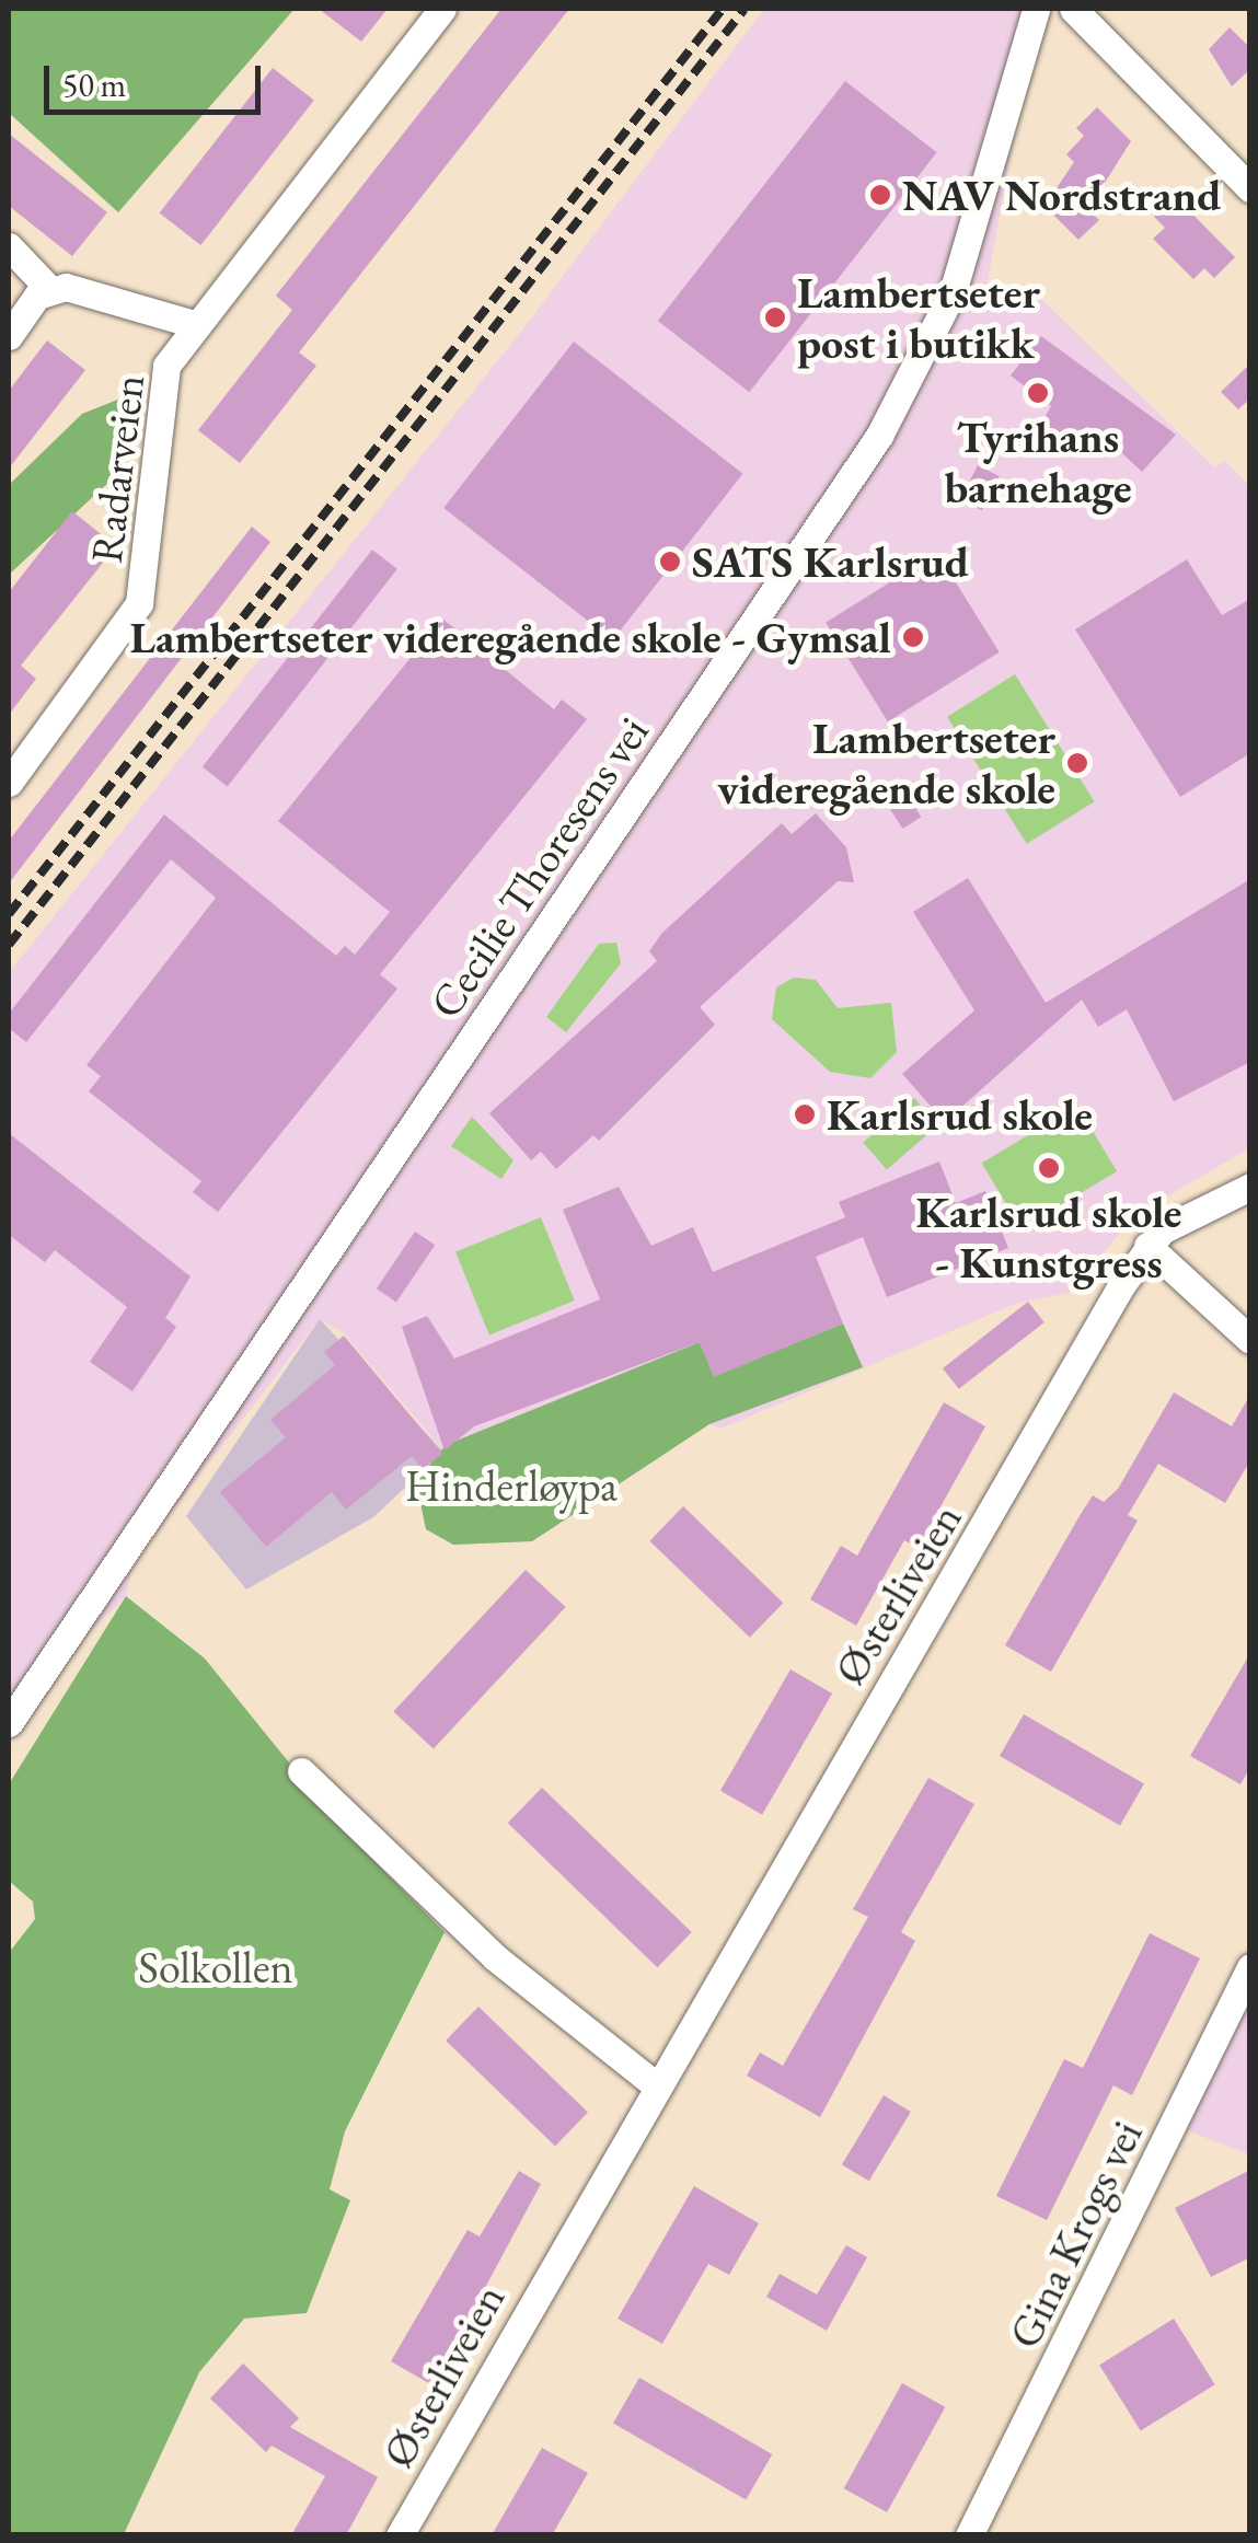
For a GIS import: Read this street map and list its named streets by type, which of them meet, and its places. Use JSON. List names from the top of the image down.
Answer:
{
  "streets": {
    "street": [
      "Radarveien",
      "Cecilie Thoresens vei",
      "Østerliveien",
      "Gina Krogs vei"
    ]
  },
  "parks": ["Hinderløypa", "Solkollen"],
  "places": [
    "NAV Nordstrand",
    "Lambertseter post i butikk",
    "Tyrihans barnehage",
    "SATS Karlsrud",
    "Lambertseter videregående skole - Gymsal",
    "Lambertseter videregående skole",
    "Karlsrud skole",
    "Karlsrud skole - Kunstgress"
  ],
  "scale_bar": "50 m"
}
